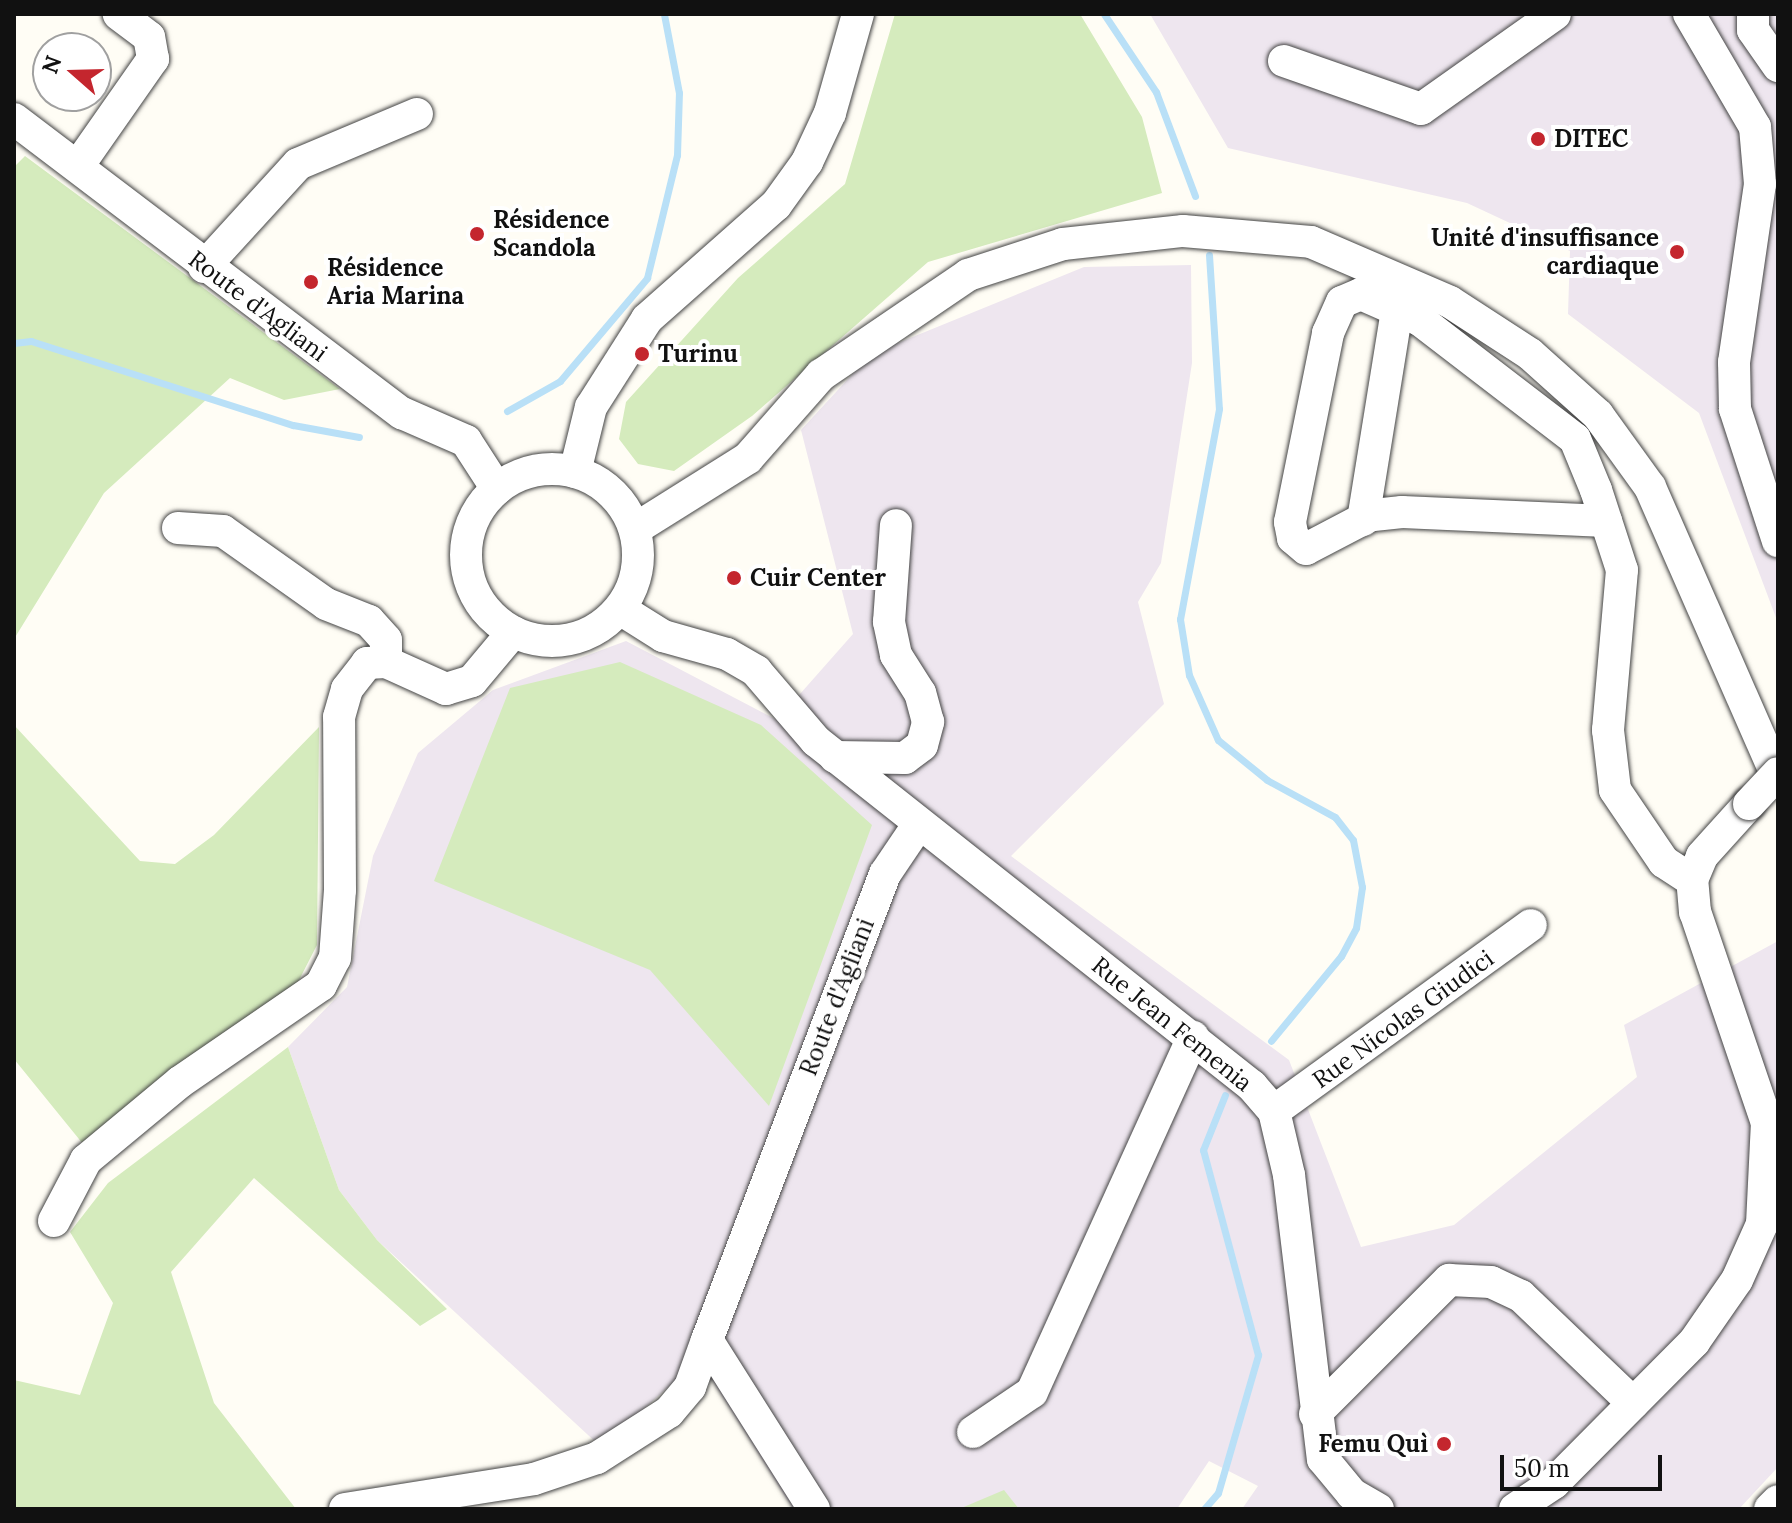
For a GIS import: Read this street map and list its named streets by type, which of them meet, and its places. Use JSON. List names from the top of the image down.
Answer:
{
  "streets": {
    "street": ["Route d'Agliani", "Rue Nicolas Giudici", "Rue Jean Femenia"]
  },
  "crossings": [
    ["Route d'Agliani", "Rue Jean Femenia"],
    ["Rue Nicolas Giudici", "Rue Jean Femenia"]
  ],
  "places": [
    "DITEC",
    "Résidence Scandola",
    "Unité d'insuffisance cardiaque",
    "Résidence Aria Marina",
    "Turinu",
    "Cuir Center",
    "Femu Quì"
  ],
  "scale_bar": "50 m",
  "north": "left"
}
